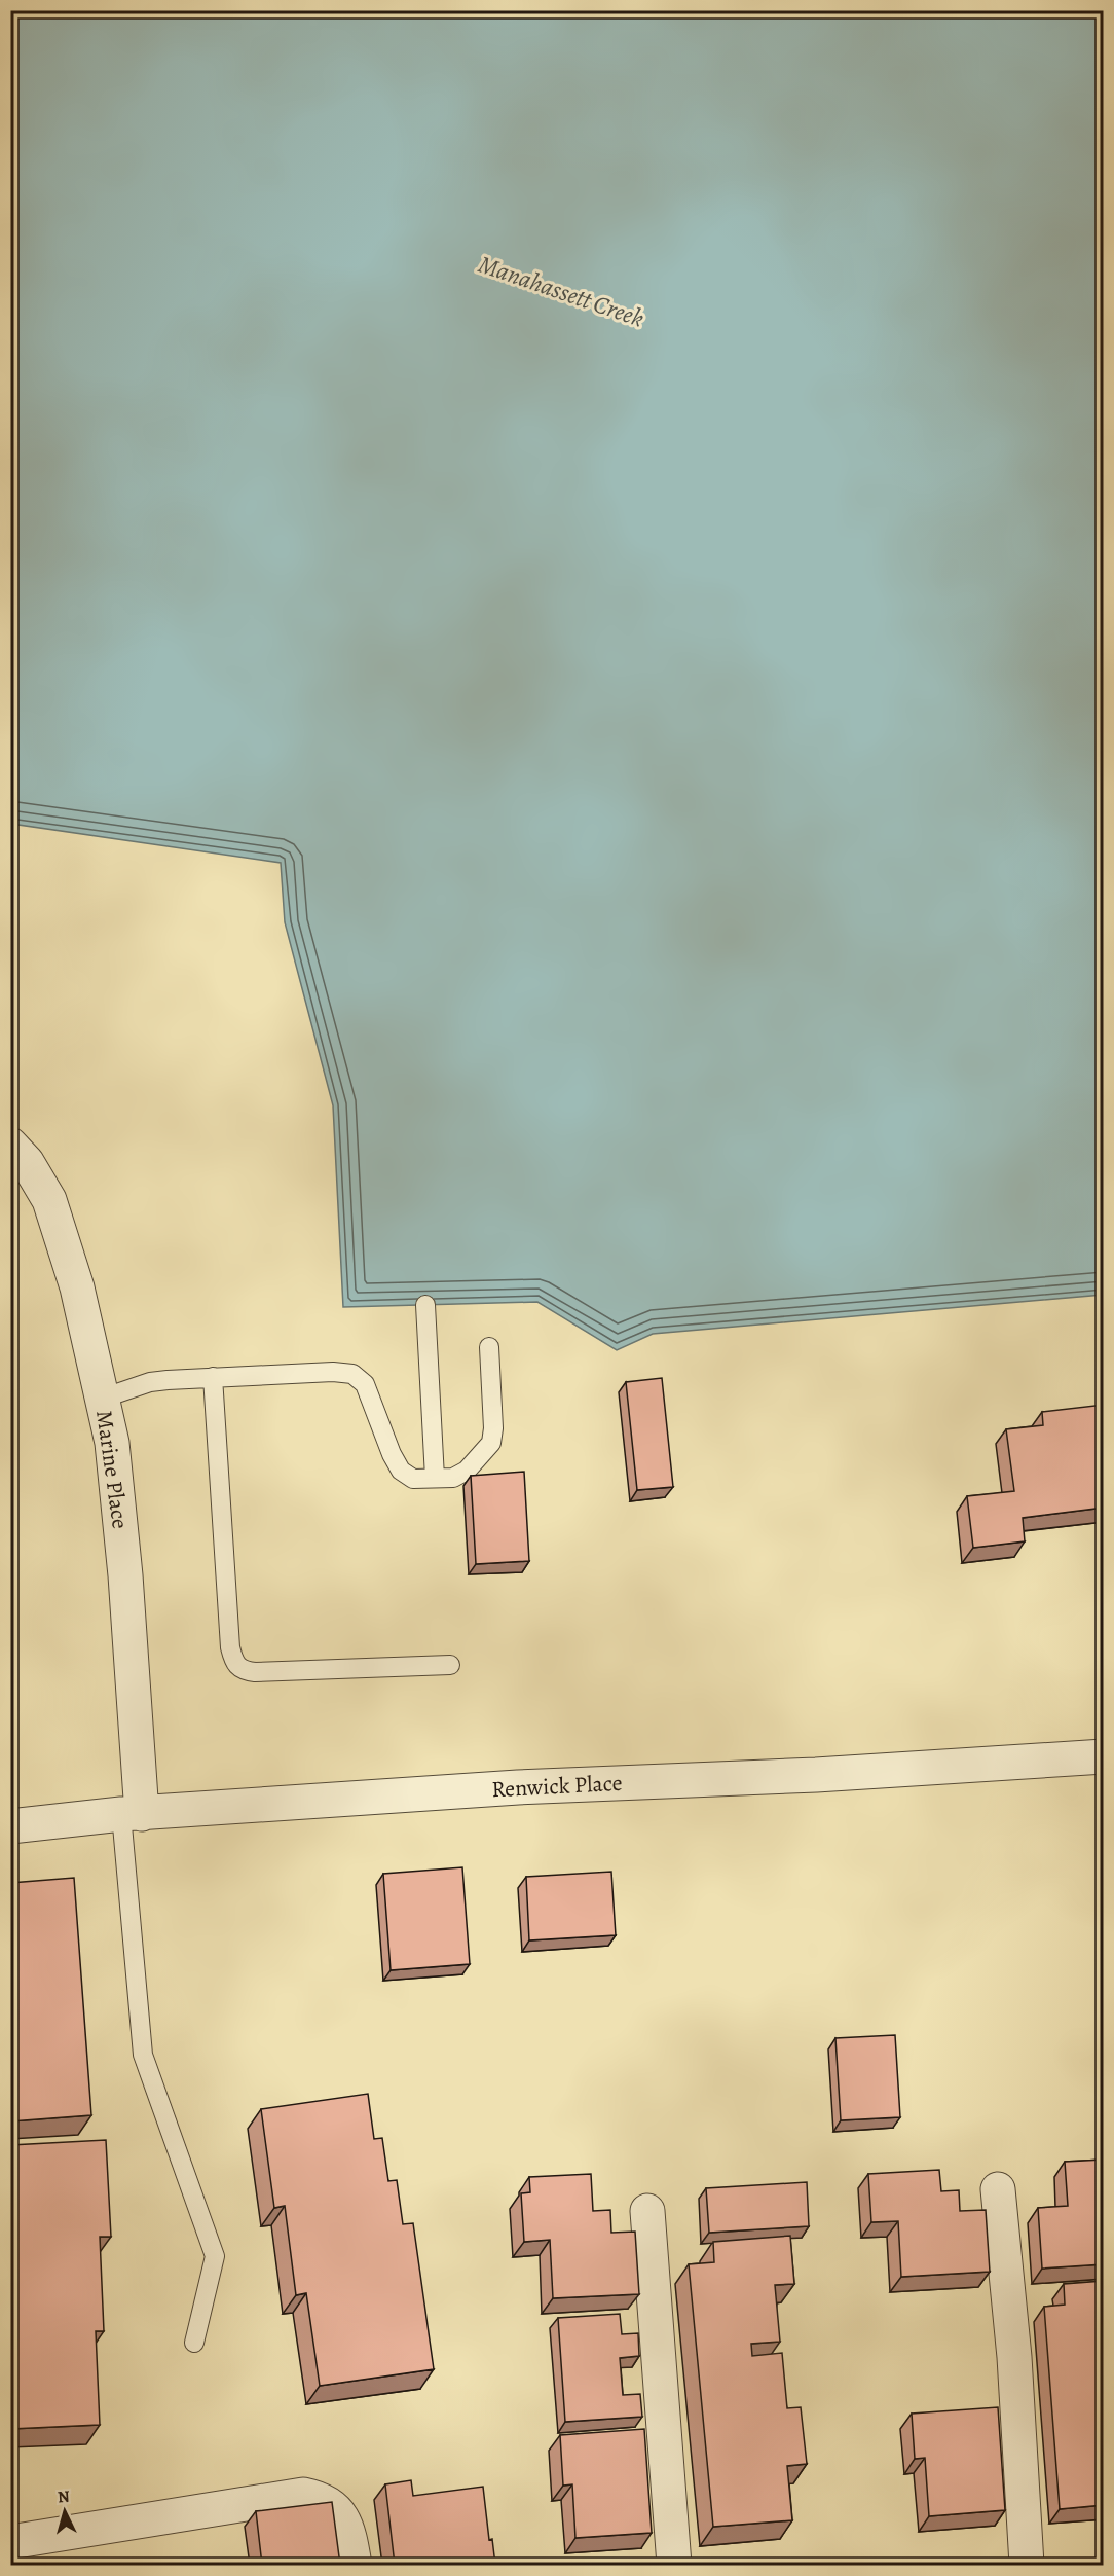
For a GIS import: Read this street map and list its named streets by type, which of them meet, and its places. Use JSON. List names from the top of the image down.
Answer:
{
  "streets": {
    "street": ["Marine Place", "Renwick Place"]
  },
  "crossings": [
    ["Marine Place", "Renwick Place"]
  ],
  "water": ["Manahassett Creek"],
  "north": "top"
}
